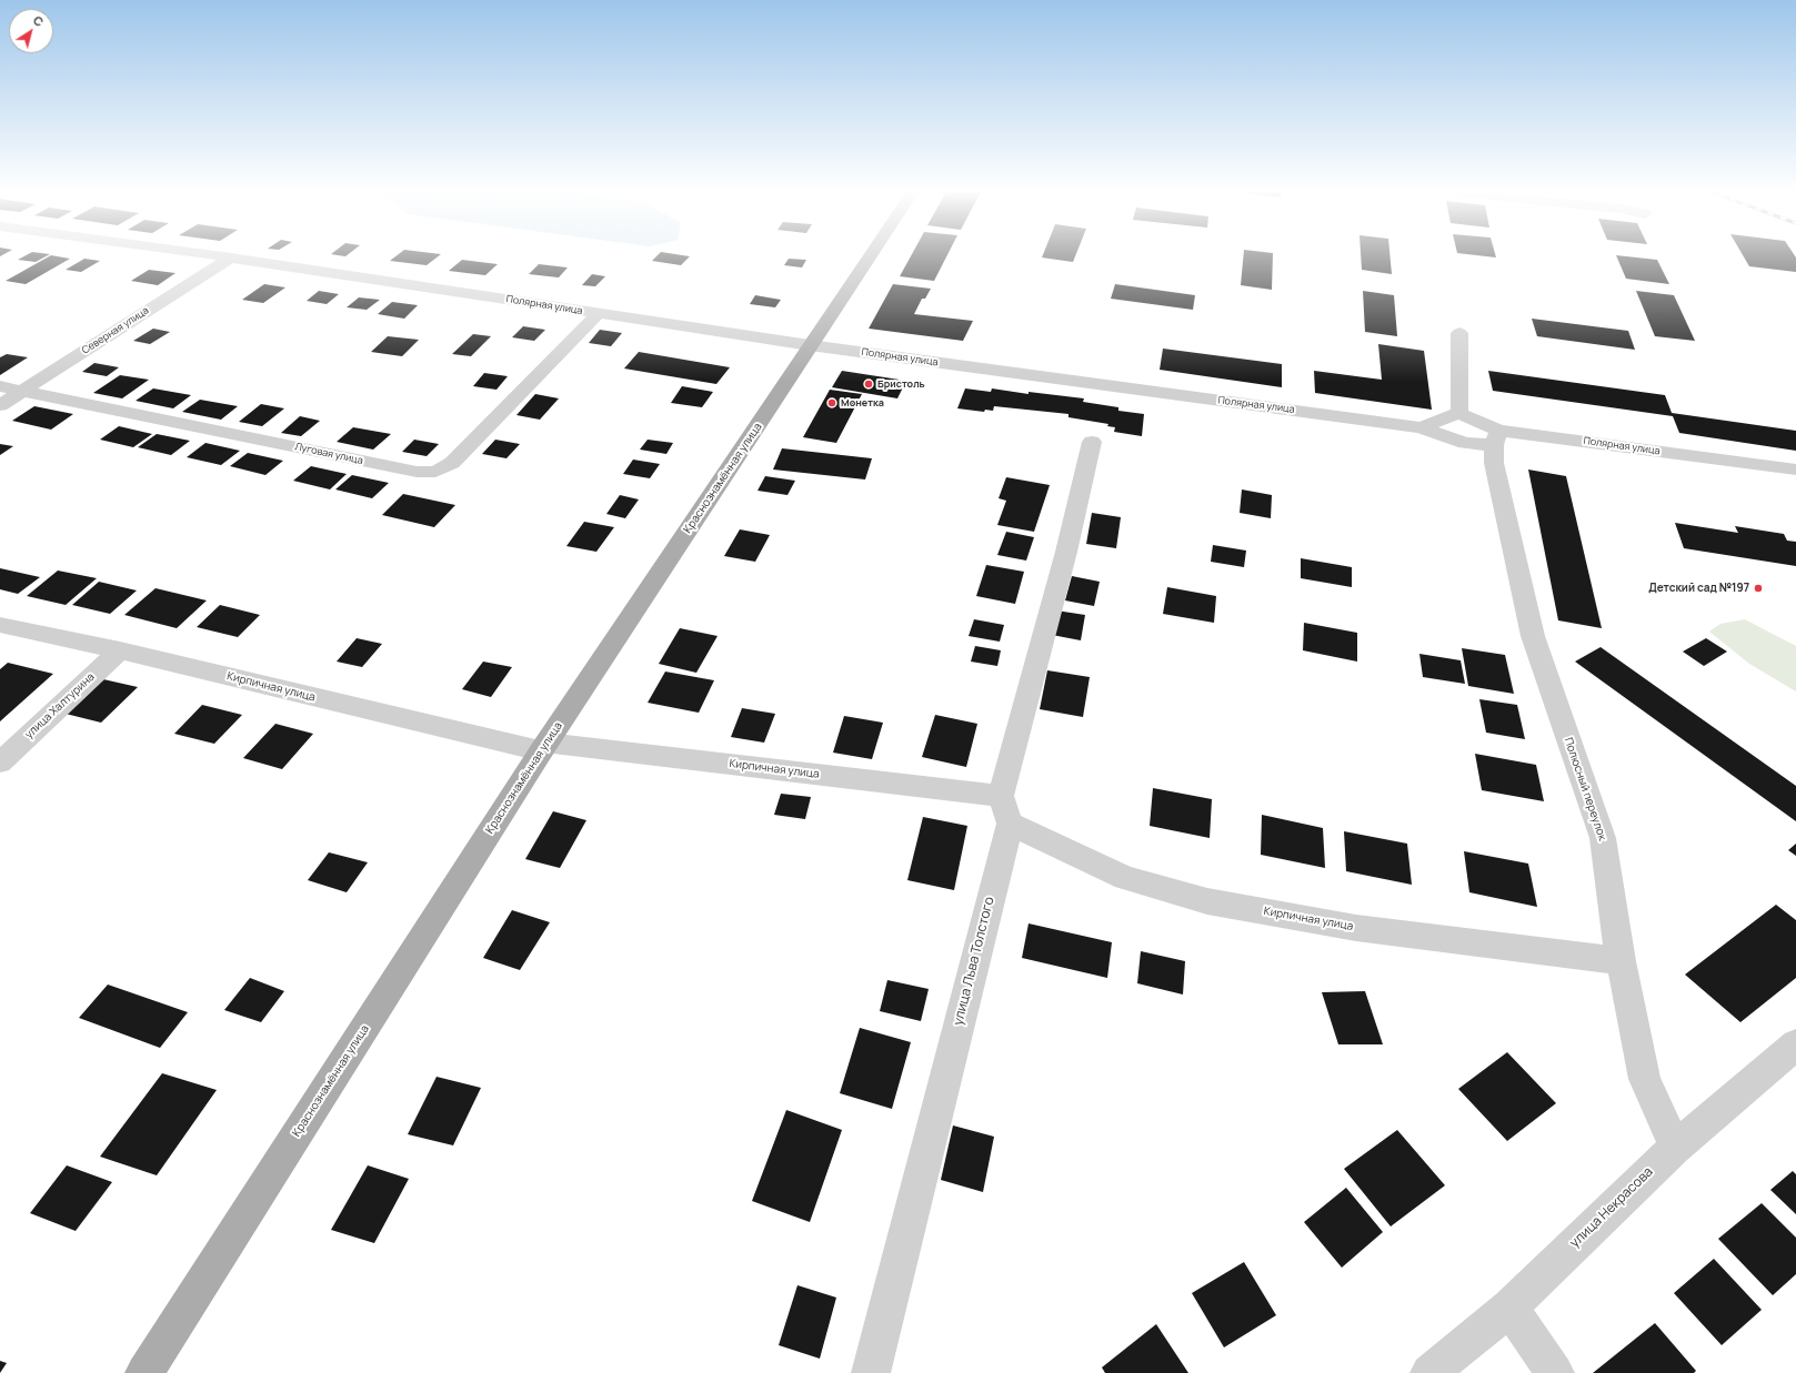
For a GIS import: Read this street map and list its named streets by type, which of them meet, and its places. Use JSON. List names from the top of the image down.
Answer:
{
  "streets": {
    "main road": ["Краснознамённая улица"],
    "street": [
      "Полярная улица",
      "Северная улица",
      "Луговая улица",
      "Кирпичная улица",
      "улица Халтурина",
      "Полюсный переулок",
      "улица Льва Толстого",
      "улица Некрасова"
    ]
  },
  "crossings": [
    ["Полярная улица", "Северная улица"],
    ["Полярная улица", "Луговая улица"],
    ["Полярная улица", "Краснознамённая улица"],
    ["Полярная улица", "Полюсный переулок"],
    ["Северная улица", "Луговая улица"],
    ["Краснознамённая улица", "Кирпичная улица"],
    ["Кирпичная улица", "улица Халтурина"],
    ["Кирпичная улица", "Полюсный переулок"],
    ["Кирпичная улица", "улица Льва Толстого"],
    ["Полюсный переулок", "улица Некрасова"]
  ],
  "places": ["Бристоль", "Монетка", "Детский сад №197"],
  "north": "top right"
}
